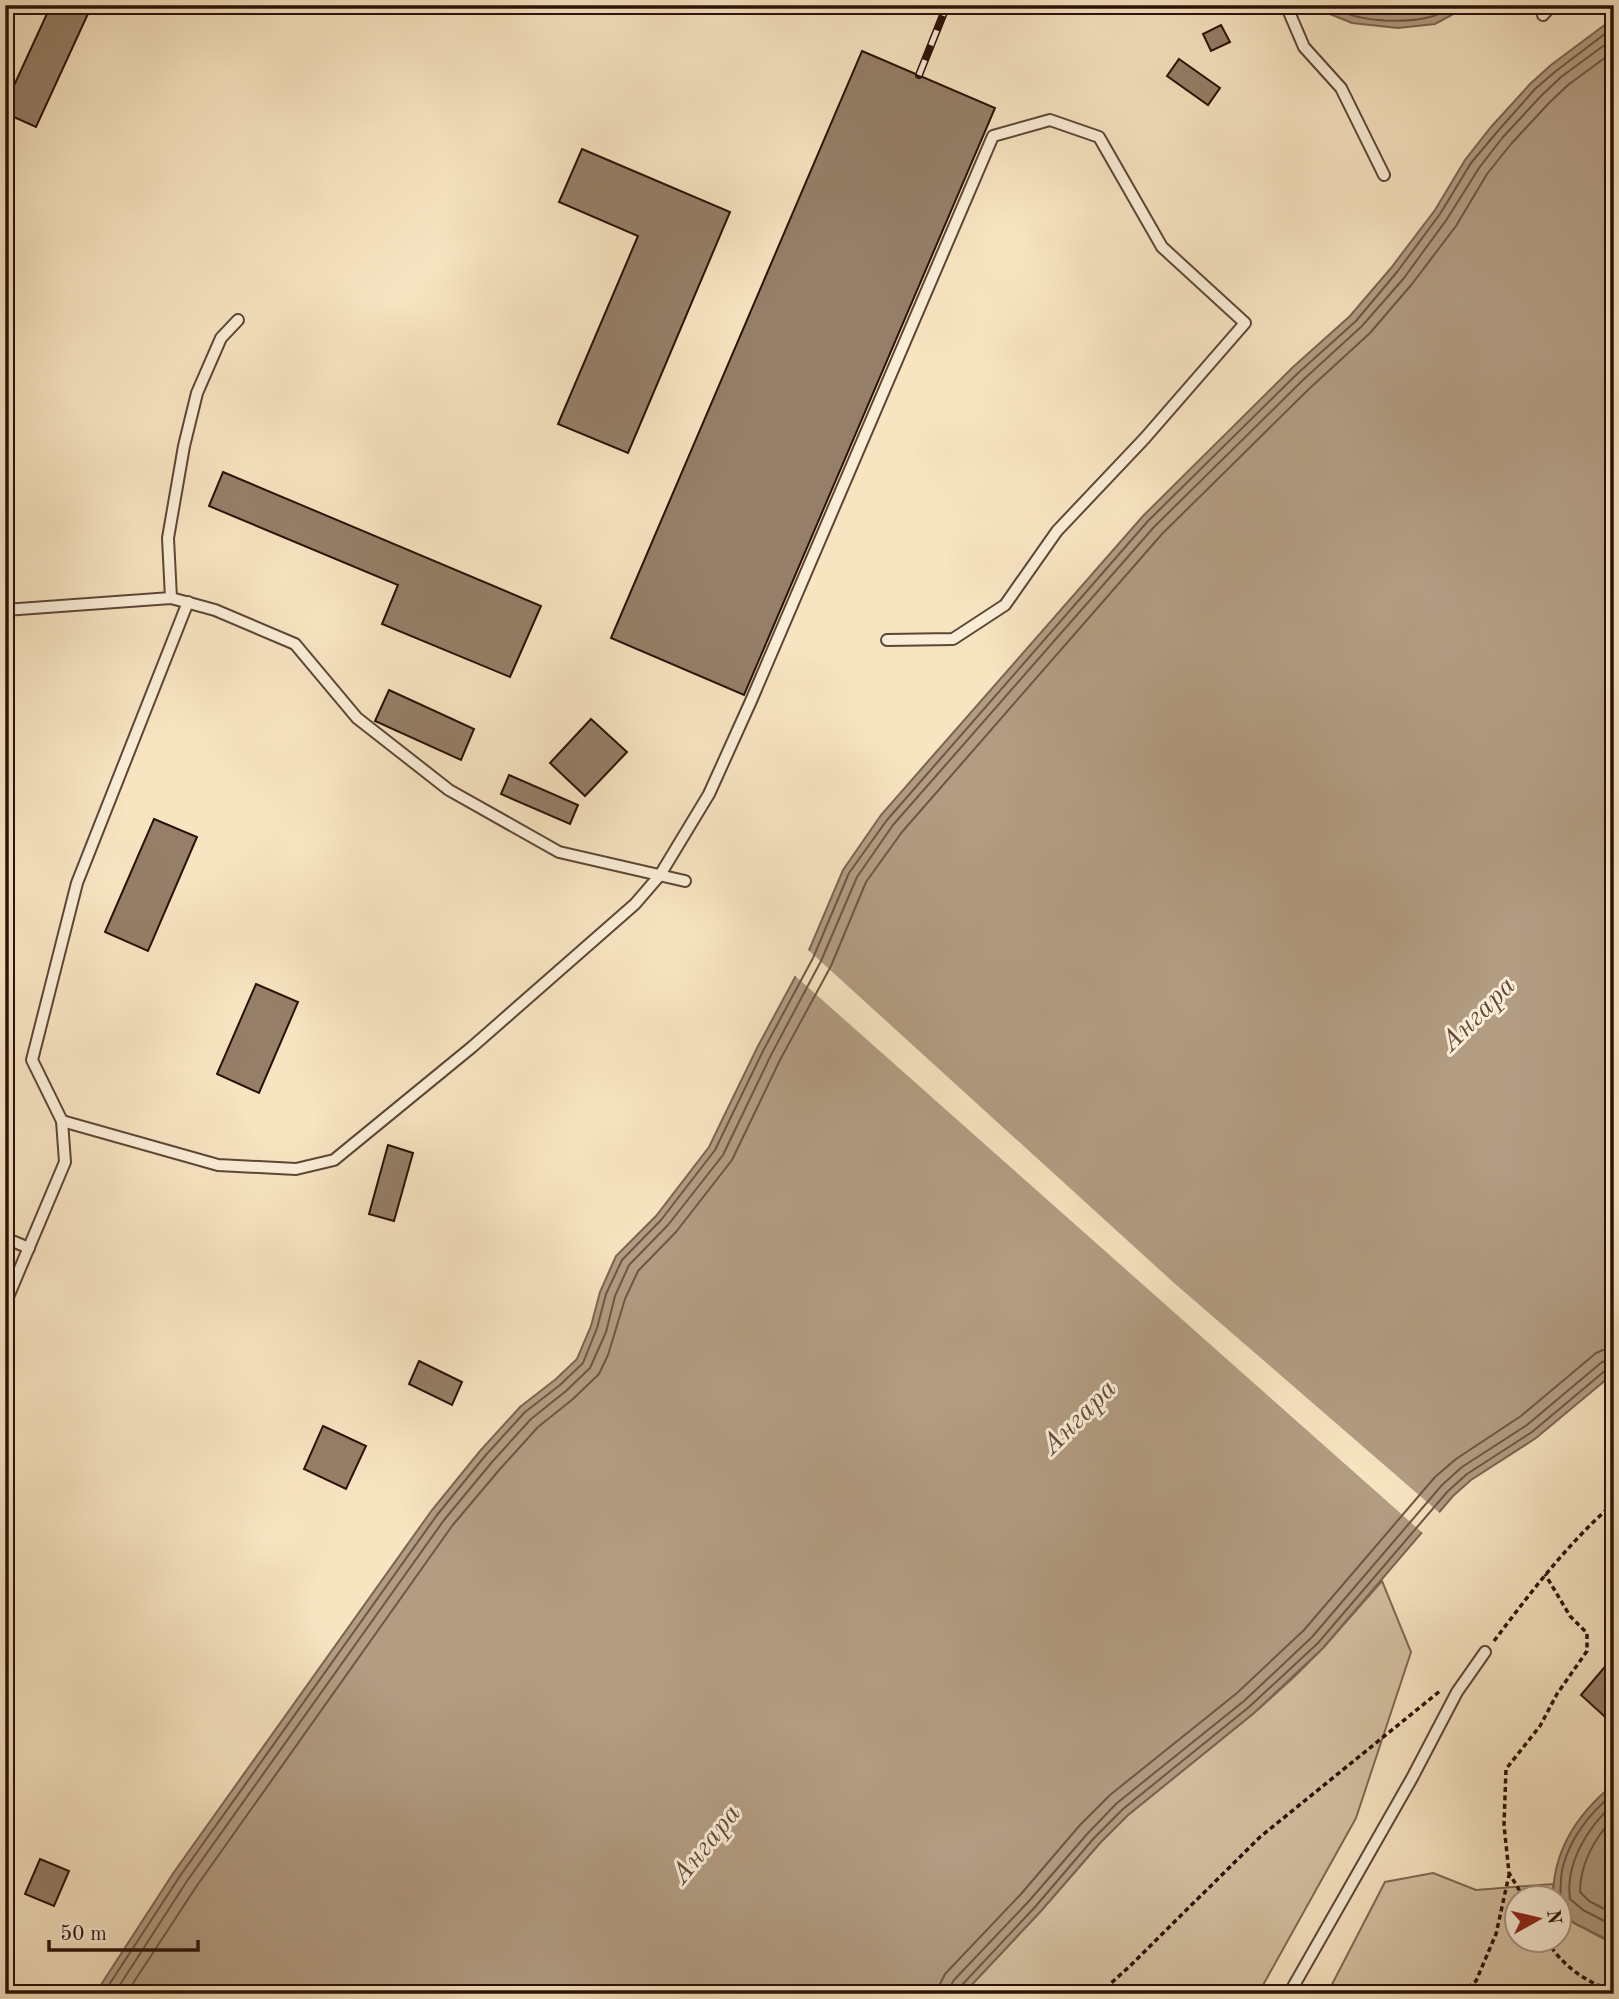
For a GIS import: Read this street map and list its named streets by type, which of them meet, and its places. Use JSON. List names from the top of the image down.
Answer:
{
  "water": ["Ангара"],
  "scale_bar": "50 m",
  "north": "right"
}
